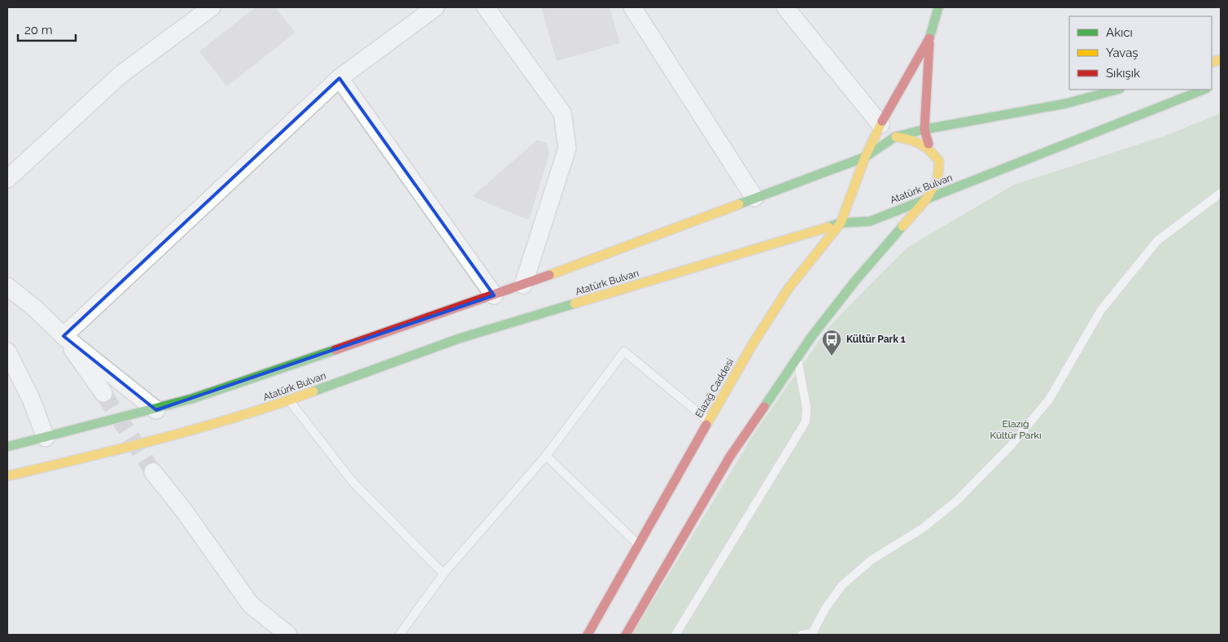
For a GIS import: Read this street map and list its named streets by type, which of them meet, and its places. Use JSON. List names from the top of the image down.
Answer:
{
  "streets": {
    "main road": ["Atatürk Bulvarı", "Elazığ Caddesi"]
  },
  "crossings": [
    ["Atatürk Bulvarı", "Elazığ Caddesi"]
  ],
  "parks": ["Elazığ Kültür Parkı"],
  "places": {
    "bus stop": ["Kültür Park 1"]
  },
  "legend": ["Akıcı", "Yavaş", "Sıkışık"],
  "scale_bar": "20 m"
}
